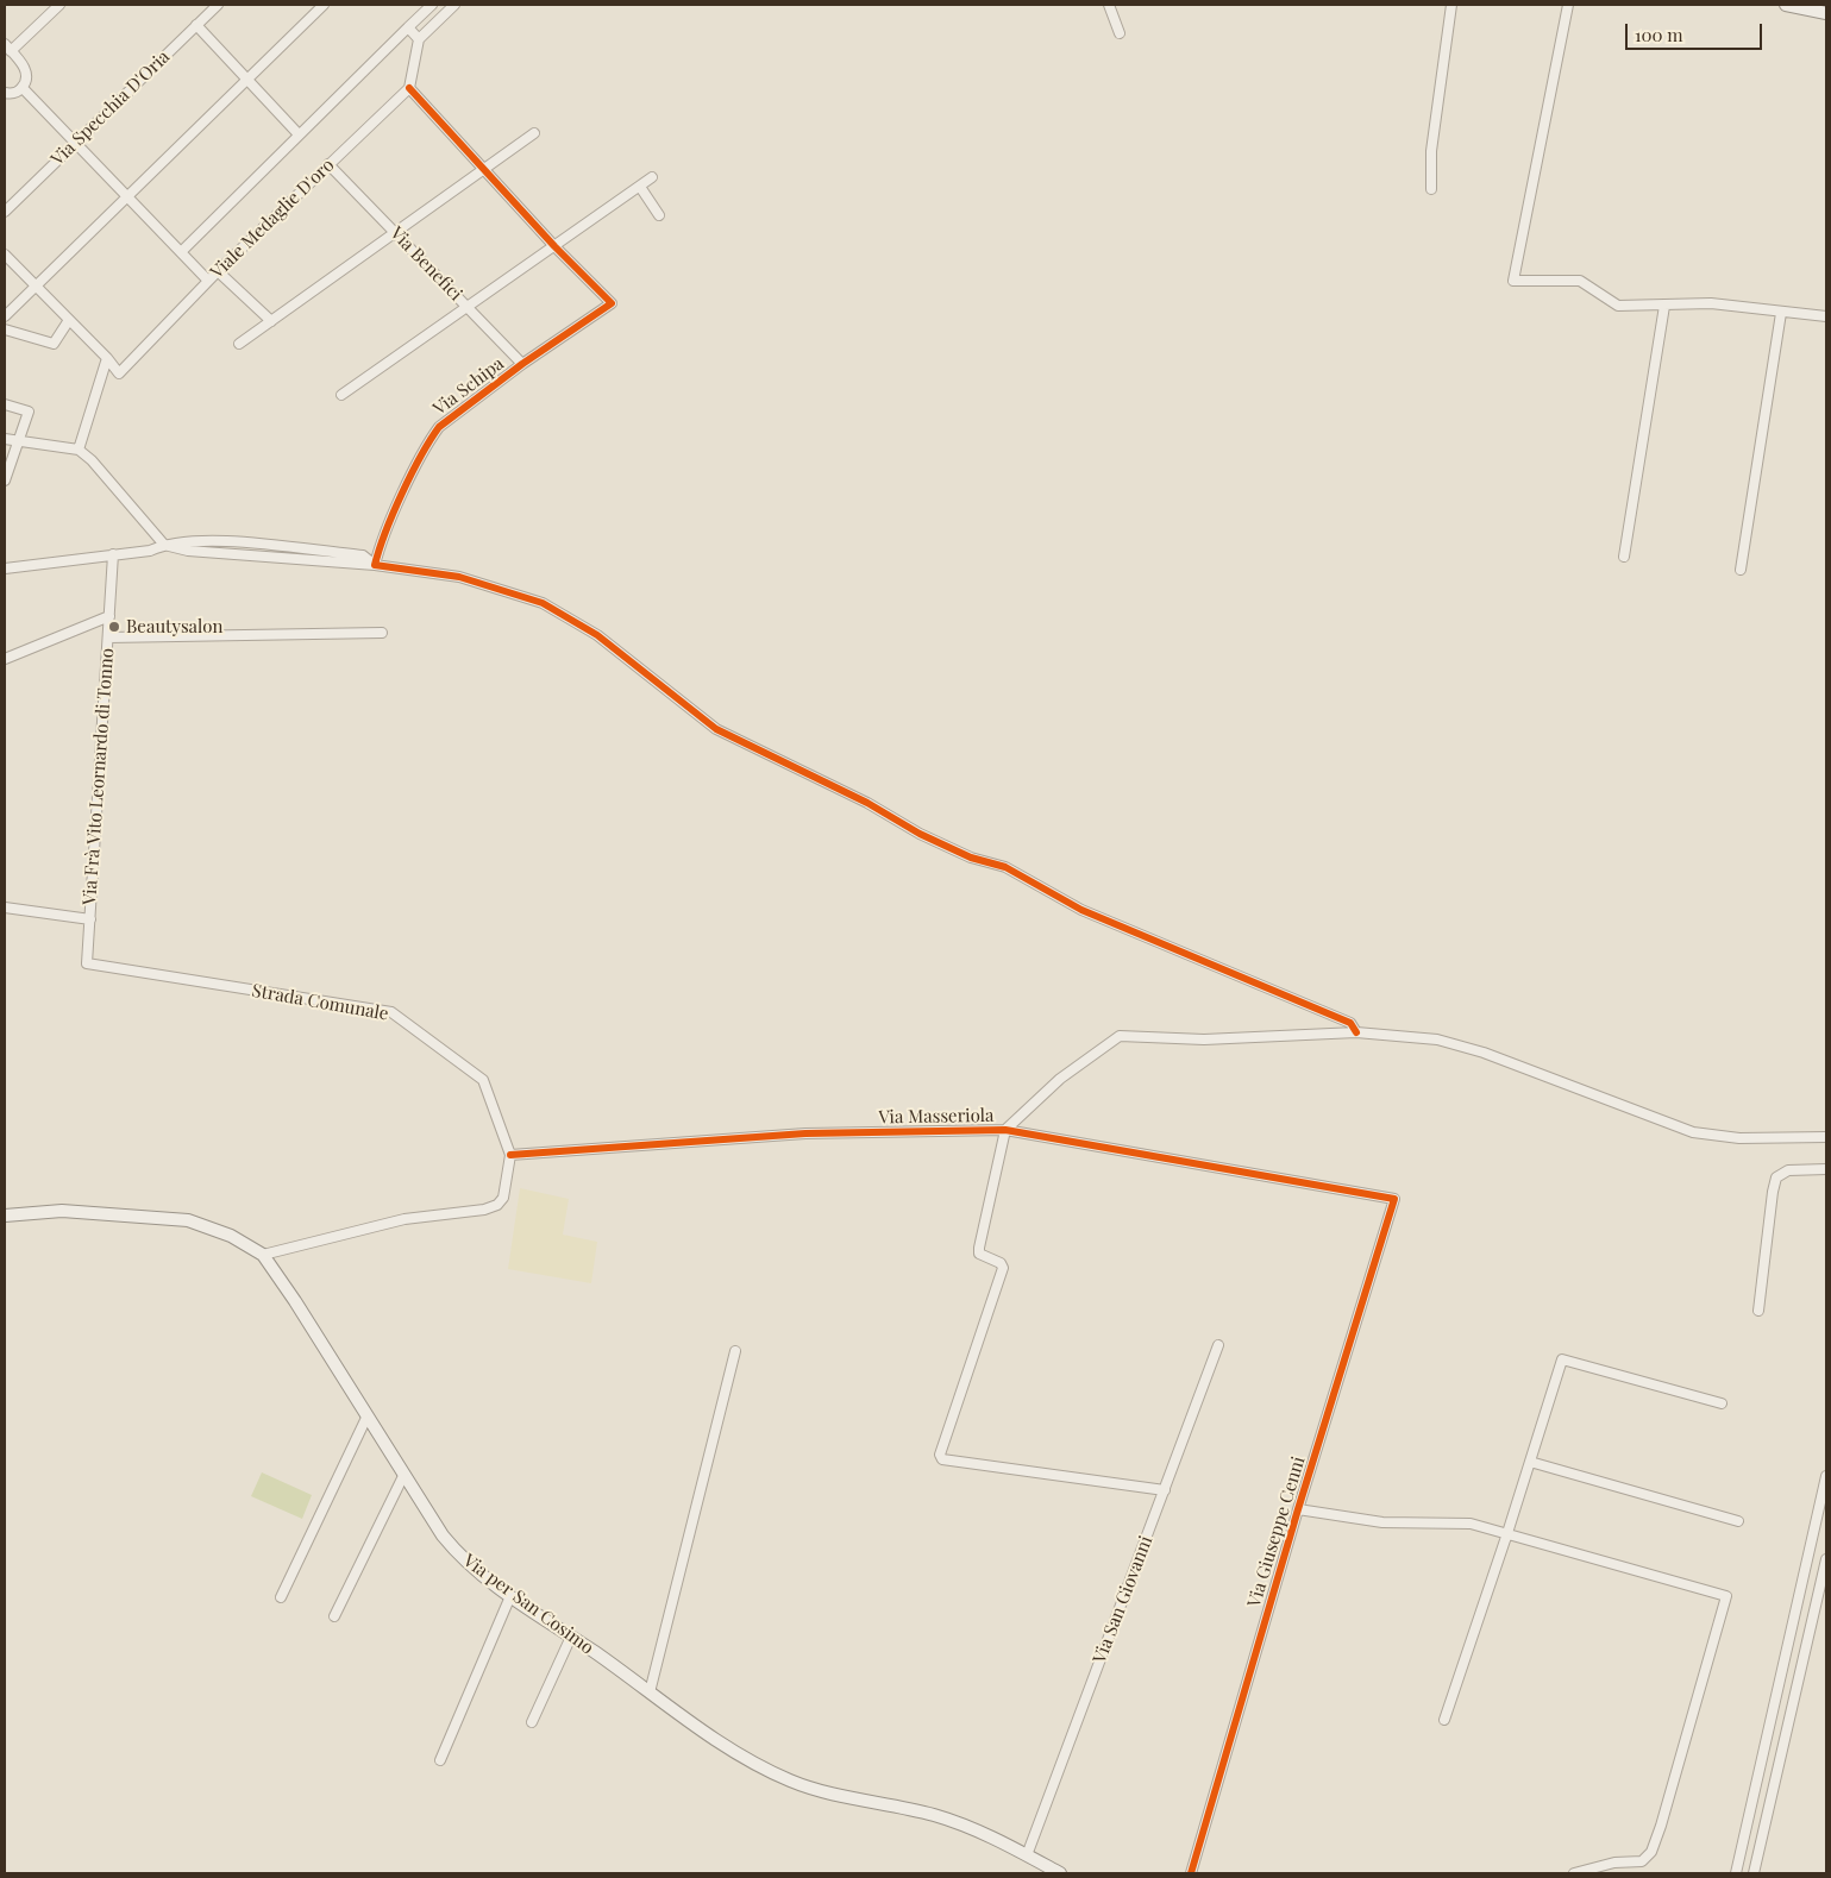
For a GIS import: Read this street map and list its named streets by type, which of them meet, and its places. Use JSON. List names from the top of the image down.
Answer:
{
  "streets": {
    "street": [
      "Via Specchia D'Oria",
      "Viale Medaglie D'oro",
      "Via Benefici",
      "Via Schipa",
      "Via Frà Vito Leornardo di Tonno",
      "Strada Comunale",
      "Via Masseriola",
      "Via Giuseppe Cenni",
      "Via San Giovanni",
      "Via per San Cosimo"
    ]
  },
  "crossings": [
    ["Viale Medaglie D'oro", "Via Benefici"],
    ["Via Benefici", "Via Schipa"],
    ["Via Frà Vito Leornardo di Tonno", "Strada Comunale"],
    ["Strada Comunale", "Via Masseriola"],
    ["Strada Comunale", "Via per San Cosimo"],
    ["Via Masseriola", "Via Giuseppe Cenni"],
    ["Via San Giovanni", "Via per San Cosimo"]
  ],
  "places": ["Beautysalon"],
  "scale_bar": "100 m"
}
